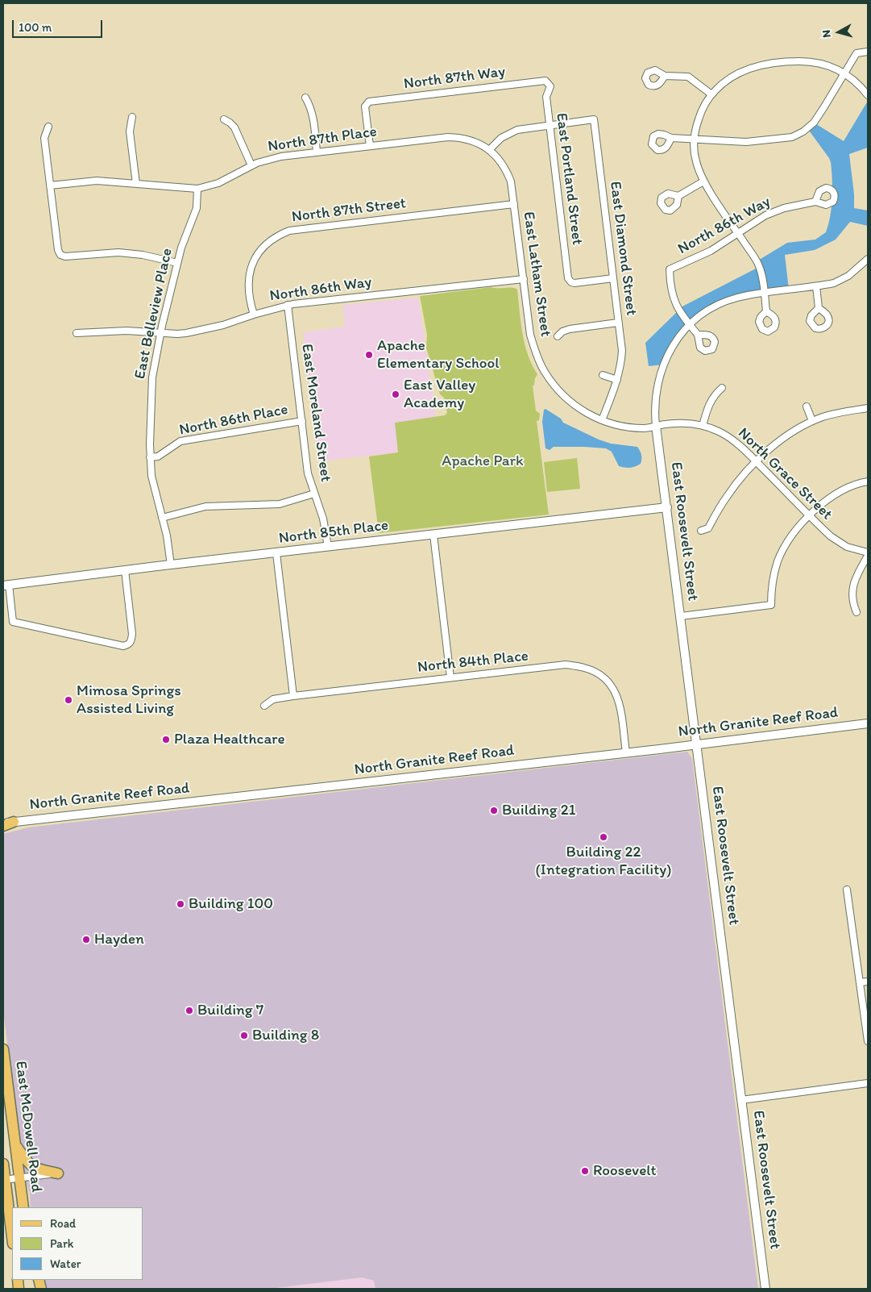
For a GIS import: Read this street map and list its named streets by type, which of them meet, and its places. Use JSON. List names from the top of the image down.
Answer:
{
  "streets": {
    "main road": ["East McDowell Road"],
    "street": [
      "North 87th Way",
      "North 87th Place",
      "East Portland Street",
      "North 87th Street",
      "North 86th Way",
      "East Diamond Street",
      "East Latham Street",
      "East Belleview Place",
      "East Moreland Street",
      "North 86th Place",
      "North Grace Street",
      "East Roosevelt Street",
      "North 85th Place",
      "North 84th Place",
      "North Granite Reef Road"
    ]
  },
  "crossings": [
    ["North 87th Way", "North 87th Place"],
    ["North 87th Way", "East Portland Street"],
    ["North 87th Place", "East Latham Street"],
    ["North 87th Place", "East Belleview Place"],
    ["East Portland Street", "East Diamond Street"],
    ["North 87th Street", "North 86th Way"],
    ["North 87th Street", "East Latham Street"],
    ["North 86th Way", "East Latham Street"],
    ["North 86th Way", "East Belleview Place"],
    ["North 86th Way", "East Moreland Street"],
    ["East Diamond Street", "East Latham Street"],
    ["East Latham Street", "North Grace Street"],
    ["East Latham Street", "East Roosevelt Street"],
    ["East Belleview Place", "North 86th Place"],
    ["East Belleview Place", "North 85th Place"],
    ["East Moreland Street", "North 86th Place"],
    ["East Moreland Street", "North 85th Place"],
    ["North Grace Street", "East Roosevelt Street"],
    ["East Roosevelt Street", "North 85th Place"],
    ["East Roosevelt Street", "North Granite Reef Road"],
    ["North 84th Place", "North Granite Reef Road"]
  ],
  "parks": ["Apache Park"],
  "places": [
    "Apache Elementary School",
    "East Valley Academy",
    "Mimosa Springs Assisted Living",
    "Plaza Healthcare",
    "Building 21",
    "Building 22 (Integration Facility)",
    "Building 100",
    "Hayden",
    "Building 7",
    "Building 8",
    "Roosevelt"
  ],
  "legend": ["Road", "Park", "Water"],
  "scale_bar": "100 m",
  "north": "left"
}
